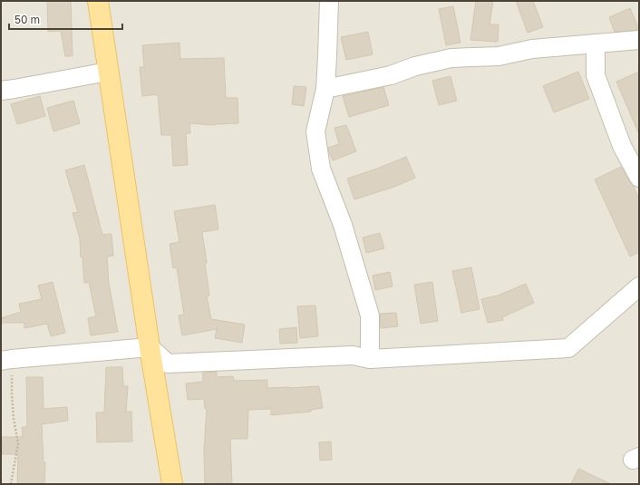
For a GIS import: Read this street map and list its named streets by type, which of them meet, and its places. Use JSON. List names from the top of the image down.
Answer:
{
  "scale_bar": "50 m"
}
